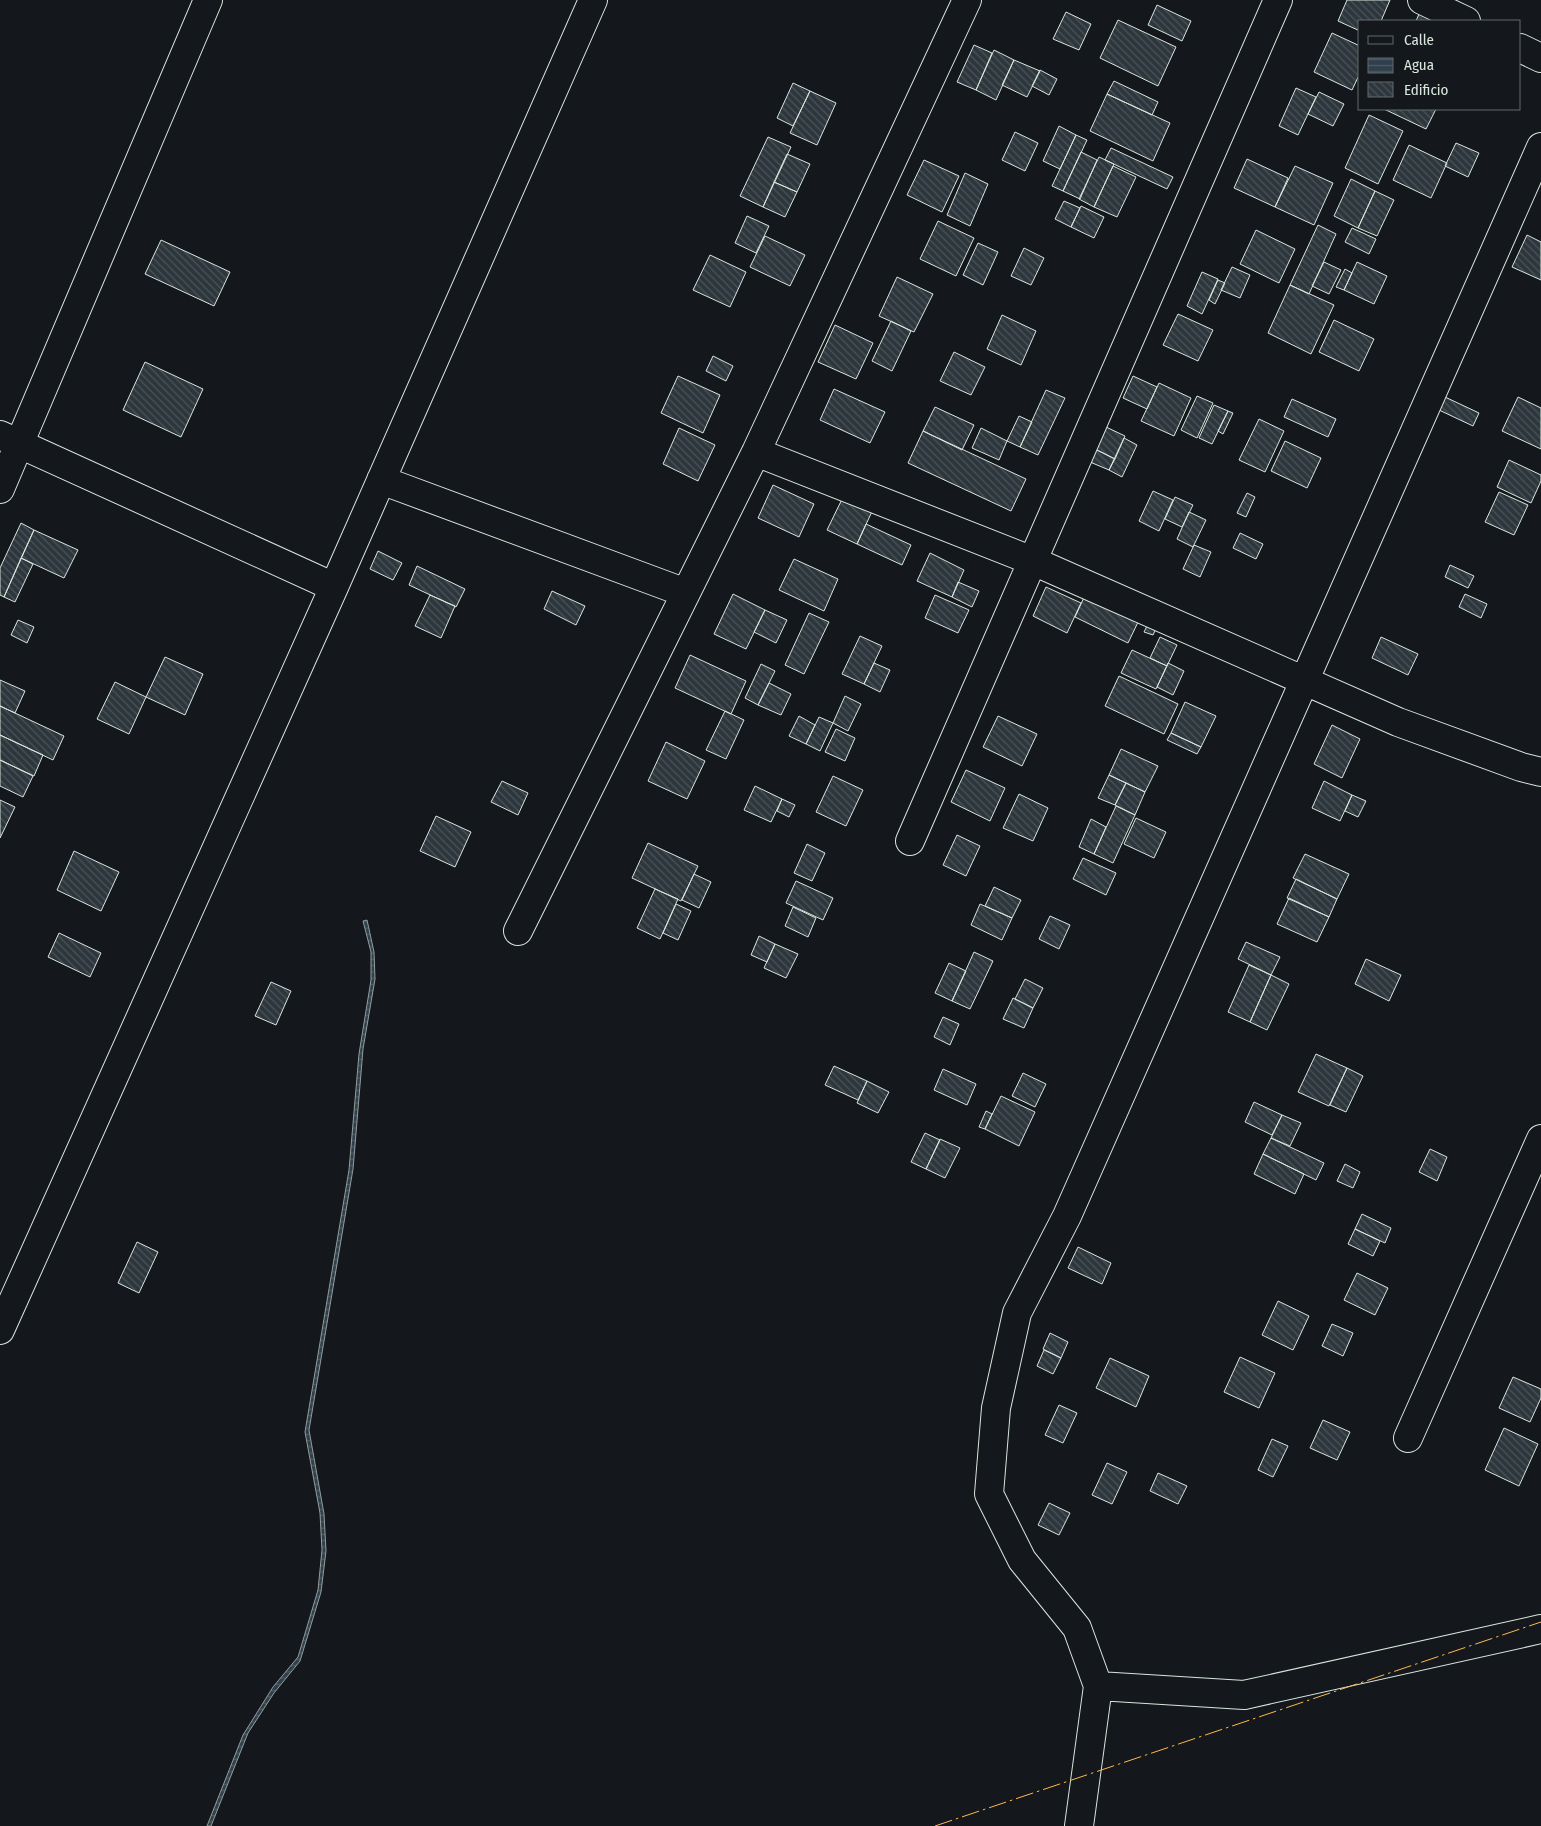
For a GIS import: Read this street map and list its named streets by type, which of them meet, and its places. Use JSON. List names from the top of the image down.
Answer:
{
  "legend": ["Calle", "Agua", "Edificio"]
}
